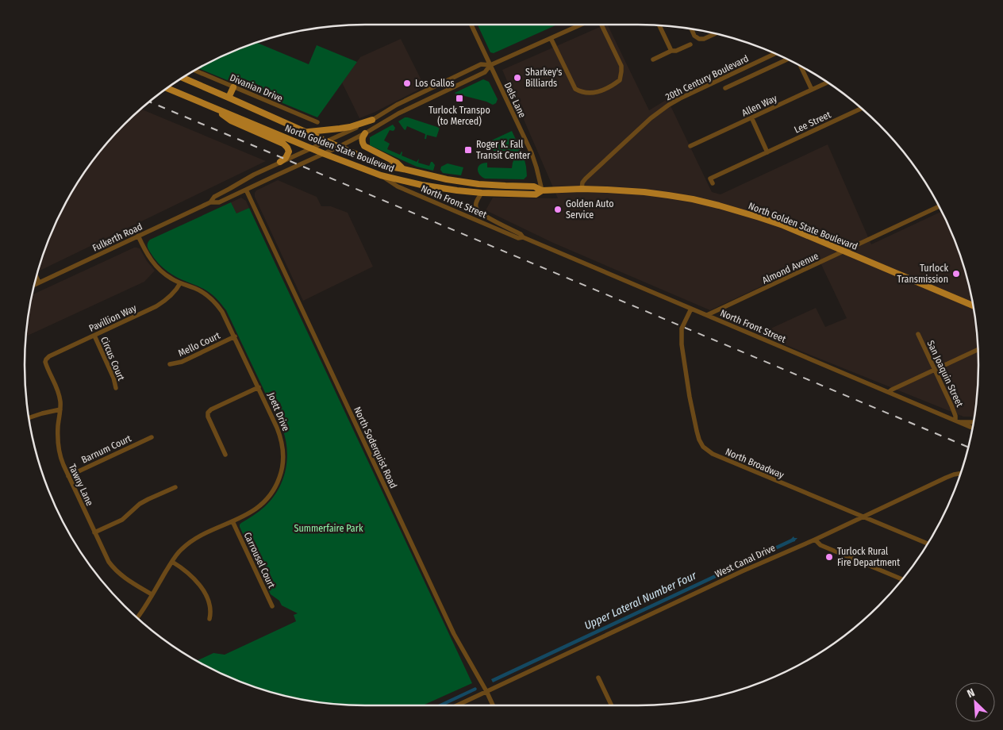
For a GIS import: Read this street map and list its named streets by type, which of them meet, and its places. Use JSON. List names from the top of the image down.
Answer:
{
  "streets": {
    "main road": ["North Golden State Boulevard"],
    "street": [
      "20th Century Boulevard",
      "Divanian Drive",
      "Dels Lane",
      "Allen Way",
      "Lee Street",
      "North Front Street",
      "Fulkerth Road",
      "Almond Avenue",
      "Pavillion Way",
      "Mello Court",
      "Circus Court",
      "San Joaquin Street",
      "Joett Drive",
      "North Soderquist Road",
      "Barnum Court",
      "North Broadway",
      "Tawny Lane",
      "Carrousel Court",
      "West Canal Drive"
    ]
  },
  "crossings": [
    ["20th Century Boulevard", "North Golden State Boulevard"],
    ["Dels Lane", "North Golden State Boulevard"],
    ["Dels Lane", "Fulkerth Road"],
    ["North Golden State Boulevard", "North Front Street"],
    ["North Golden State Boulevard", "Fulkerth Road"],
    ["North Golden State Boulevard", "Almond Avenue"],
    ["North Front Street", "Almond Avenue"],
    ["North Front Street", "San Joaquin Street"],
    ["North Front Street", "North Broadway"],
    ["Fulkerth Road", "Joett Drive"],
    ["Fulkerth Road", "North Soderquist Road"],
    ["Pavillion Way", "Circus Court"],
    ["Pavillion Way", "Joett Drive"],
    ["Pavillion Way", "Tawny Lane"],
    ["Mello Court", "Joett Drive"],
    ["Joett Drive", "Tawny Lane"],
    ["Joett Drive", "Carrousel Court"],
    ["North Soderquist Road", "West Canal Drive"],
    ["Barnum Court", "Tawny Lane"],
    ["North Broadway", "West Canal Drive"]
  ],
  "water": ["Upper Lateral Number Four"],
  "parks": ["Summerfaire Park"],
  "places": {
    "other": [
      "Sharkey's Billiards",
      "Los Gallos",
      "Golden Auto Service",
      "Turlock Transmission",
      "Turlock Rural Fire Department"
    ],
    "transit": ["Turlock Transpo (to Merced)", "Roger K. Fall Transit Center"]
  },
  "north": "top left"
}
